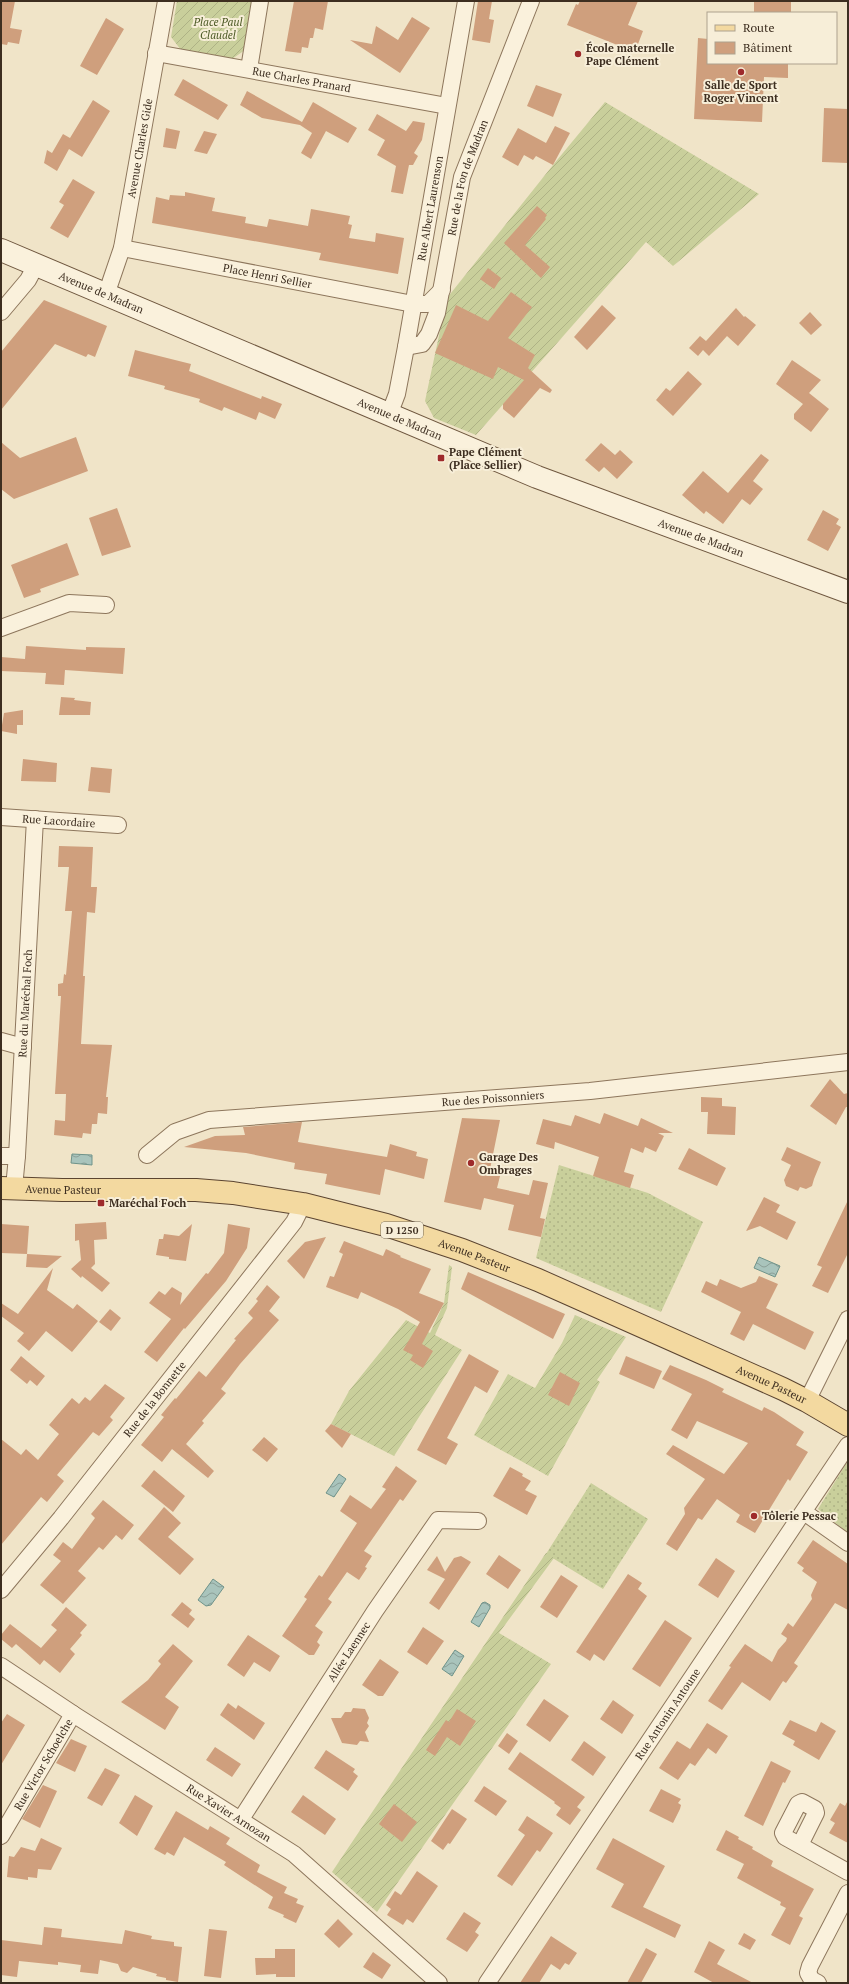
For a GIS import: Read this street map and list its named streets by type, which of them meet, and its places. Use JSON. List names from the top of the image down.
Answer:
{
  "streets": {
    "main road": ["Avenue de Madran", "Avenue Pasteur", "D 1250"],
    "street": [
      "Rue Charles Pranard",
      "Avenue Charles Gide",
      "Rue de la Fon de Madran",
      "Rue Albert Laurenson",
      "Place Henri Sellier",
      "Rue Lacordaire",
      "Rue du Maréchal Foch",
      "Rue des Poissonniers",
      "Rue de la Bonnette",
      "Allée Laennec",
      "Rue Antonin Antoune",
      "Rue Victor Schoelche",
      "Rue Xavier Arnozan"
    ]
  },
  "crossings": [
    ["Rue Charles Pranard", "Avenue Charles Gide"],
    ["Rue Charles Pranard", "Rue Albert Laurenson"],
    ["Avenue Charles Gide", "Place Henri Sellier"],
    ["Avenue Charles Gide", "Avenue de Madran"],
    ["Rue de la Fon de Madran", "Rue Albert Laurenson"],
    ["Rue Albert Laurenson", "Place Henri Sellier"],
    ["Rue Albert Laurenson", "Avenue de Madran"],
    ["Rue Lacordaire", "Rue du Maréchal Foch"],
    ["Rue du Maréchal Foch", "Avenue Pasteur"],
    ["Avenue Pasteur", "Rue de la Bonnette"],
    ["Allée Laennec", "Rue Xavier Arnozan"],
    ["Rue Victor Schoelche", "Rue Xavier Arnozan"]
  ],
  "parks": ["Place Paul Claudel"],
  "places": {
    "other": [
      "École maternelle Pape Clément",
      "Salle de Sport Roger Vincent",
      "Garage Des Ombrages",
      "Tôlerie Pessac"
    ],
    "transit": ["Pape Clément (Place Sellier)", "Maréchal Foch"]
  },
  "legend": ["Route", "Bâtiment"]
}
